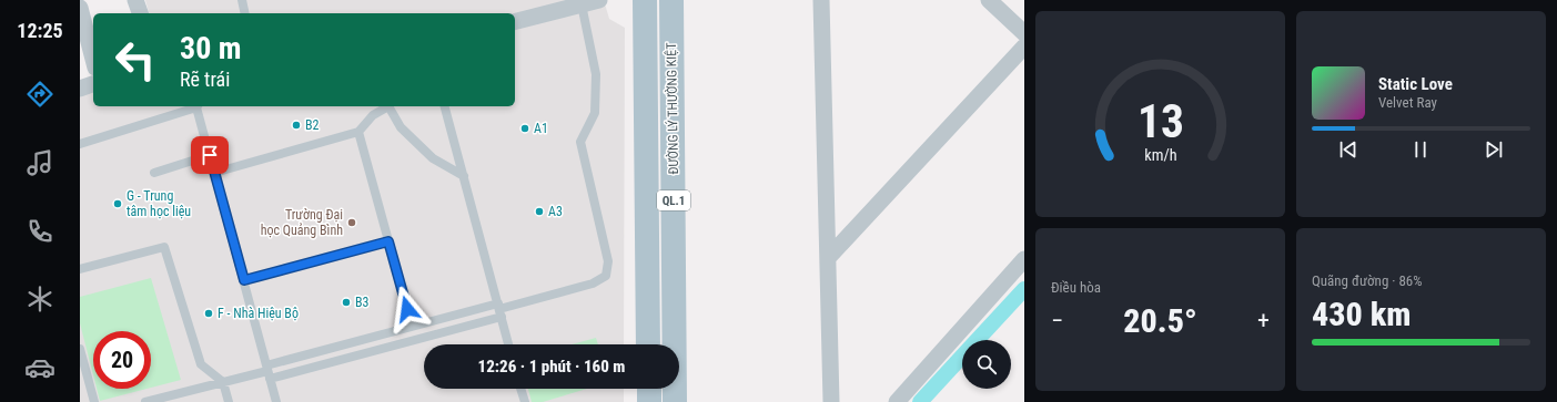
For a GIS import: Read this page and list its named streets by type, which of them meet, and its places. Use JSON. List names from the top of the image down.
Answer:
{
  "streets": {
    "main road": ["ĐƯỜNG LÝ THƯỜNG KIỆT", "QL.1"]
  },
  "places": [
    "B2",
    "A1",
    "G - Trung tâm học liệu",
    "A3",
    "Trường Đại học Quảng Bình",
    "B3",
    "F - Nhà Hiệu Bộ"
  ],
  "page": {
    "tabs": "12:25",
    "turn": ["30 m", "Rẽ trái"],
    "song": ["Static Love", "Velvet Ray"],
    "tile": [
      "Điều hòa",
      ["Quãng đường · 86%", "430 km"]
    ],
    "heat": ["−", "20.5°", "+"],
    "limit": "20",
    "trip": "12:26 · 1 phút · 160 m",
    "gauge": ["13", "km/h"]
  }
}
